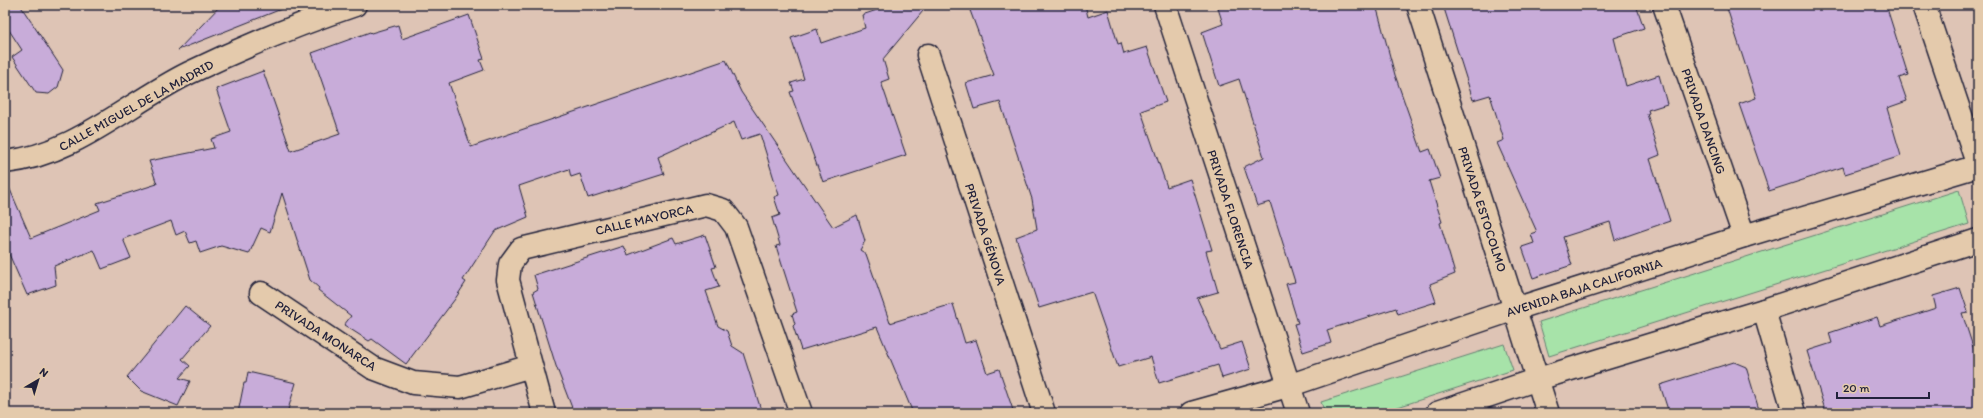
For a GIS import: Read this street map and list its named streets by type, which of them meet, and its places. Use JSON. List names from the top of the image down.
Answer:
{
  "streets": {
    "street": [
      "CALLE MIGUEL DE LA MADRID",
      "PRIVADA DANCING",
      "PRIVADA FLORENCIA",
      "PRIVADA ESTOCOLMO",
      "CALLE MAYORCA",
      "PRIVADA GÉNOVA",
      "AVENIDA BAJA CALIFORNIA",
      "PRIVADA MONARCA"
    ]
  },
  "crossings": [
    ["PRIVADA DANCING", "AVENIDA BAJA CALIFORNIA"],
    ["PRIVADA FLORENCIA", "AVENIDA BAJA CALIFORNIA"],
    ["PRIVADA ESTOCOLMO", "AVENIDA BAJA CALIFORNIA"],
    ["CALLE MAYORCA", "PRIVADA MONARCA"]
  ],
  "scale_bar": "20 m",
  "north": "top right"
}
